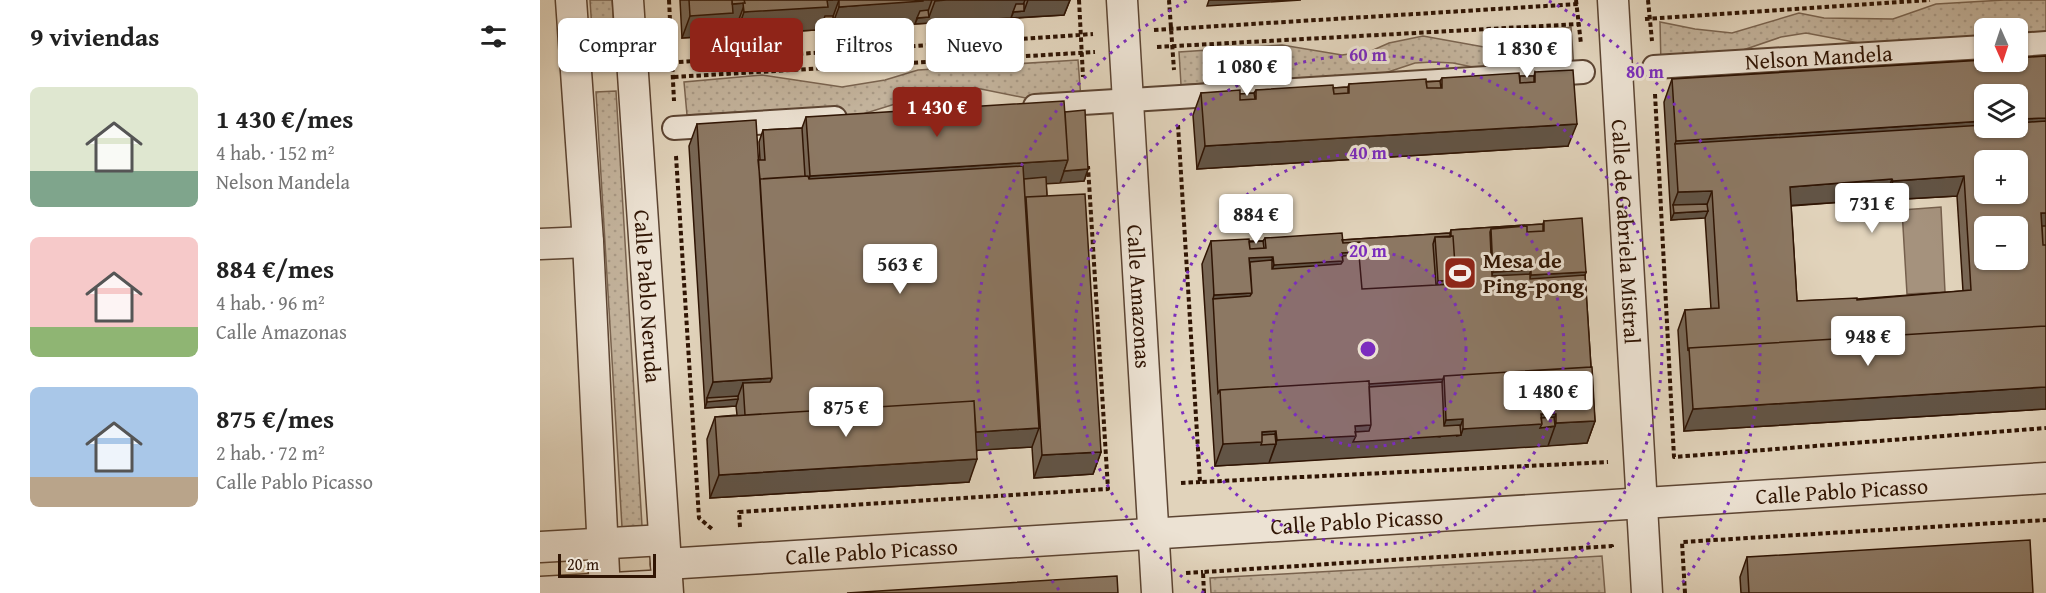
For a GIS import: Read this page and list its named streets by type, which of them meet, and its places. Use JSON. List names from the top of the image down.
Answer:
{
  "streets": {
    "street": [
      "Nelson Mandela",
      "Calle de Gabriela Mistral",
      "Calle Pablo Neruda",
      "Calle Amazonas",
      "Calle Pablo Picasso"
    ]
  },
  "crossings": [
    ["Calle de Gabriela Mistral", "Calle Pablo Picasso"],
    ["Calle Pablo Neruda", "Calle Pablo Picasso"],
    ["Calle Amazonas", "Calle Pablo Picasso"]
  ],
  "places": {
    "sports": ["Mesa de Ping-pong"]
  },
  "scale_bar": "20 m",
  "north": "bottom",
  "page": {
    "heading": "9 viviendas",
    "map_buttons": ["+", "−"],
    "chip": [
      "Comprar",
      "Alquilar",
      "Filtros",
      "Nuevo"
    ],
    "price": [
      "1 830 €",
      "1 080 €",
      "1 430 €",
      "731 €",
      "884 €",
      "563 €",
      "948 €",
      "1 480 €",
      "875 €"
    ],
    "list": [
      {
        "name": "1 430 €/mes",
        "note": "4 hab. · 152 m² · Nelson Mandela"
      },
      {
        "name": "884 €/mes",
        "note": "4 hab. · 96 m² · Calle Amazonas"
      },
      {
        "name": "875 €/mes",
        "note": "2 hab. · 72 m² · Calle Pablo Picasso"
      }
    ],
    "scale": "20 m"
  },
  "rings": [
    "60 m",
    "80 m",
    "40 m",
    "20 m"
  ]
}
